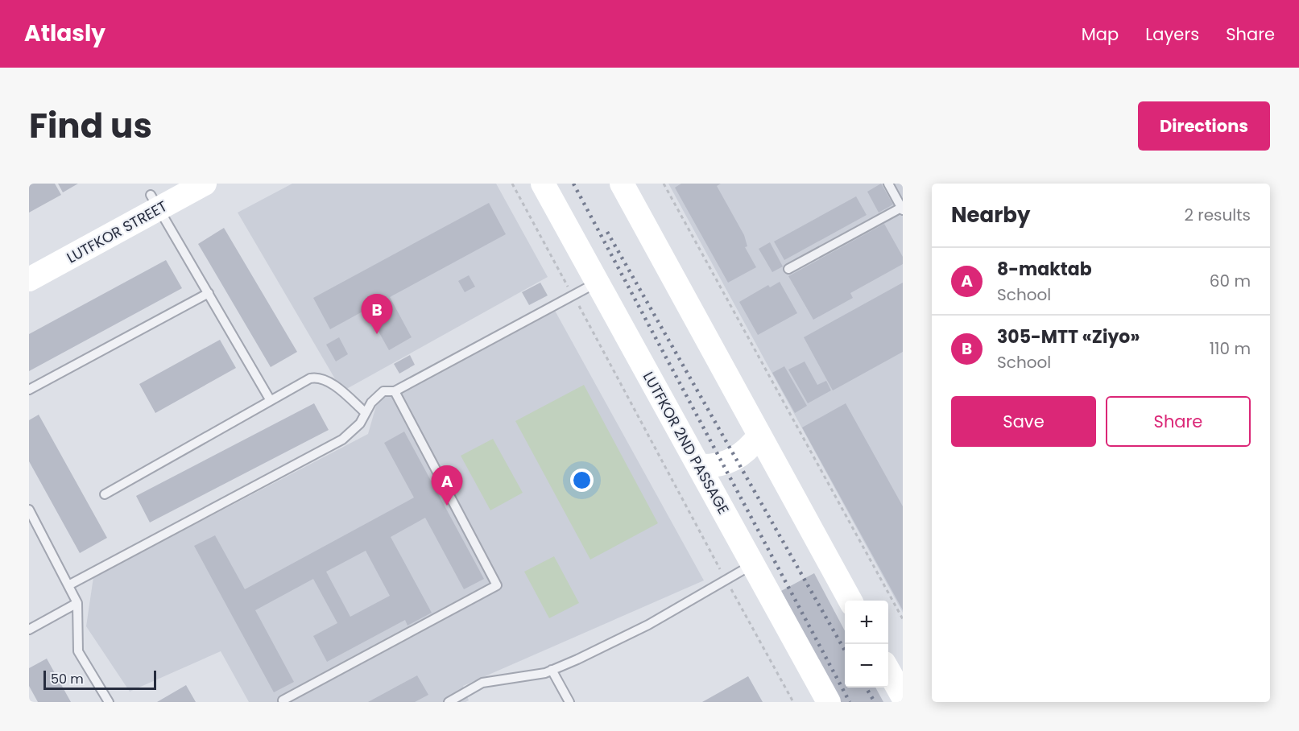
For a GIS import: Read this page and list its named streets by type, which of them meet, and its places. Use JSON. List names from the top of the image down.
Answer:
{
  "streets": {
    "main road": ["LUTFKOR STREET", "LUTFKOR 2ND PASSAGE"]
  },
  "scale_bar": "50 m",
  "page": {
    "header": "Atlasly",
    "nav": ["Map", "Layers", "Share"],
    "title": "Find us",
    "buttons": [
      "Directions",
      ["Save", "Share"]
    ],
    "heading": ["Nearby", "2 results"],
    "list": [
      {
        "mark": "A",
        "name": "8-maktab",
        "note": "School",
        "value": "60 m"
      },
      {
        "mark": "B",
        "name": "305-MTT «Ziyo»",
        "note": "School",
        "value": "110 m"
      }
    ],
    "pins": ["B", "A"],
    "map_buttons": ["+", "−"],
    "scale": "50 m"
  }
}
